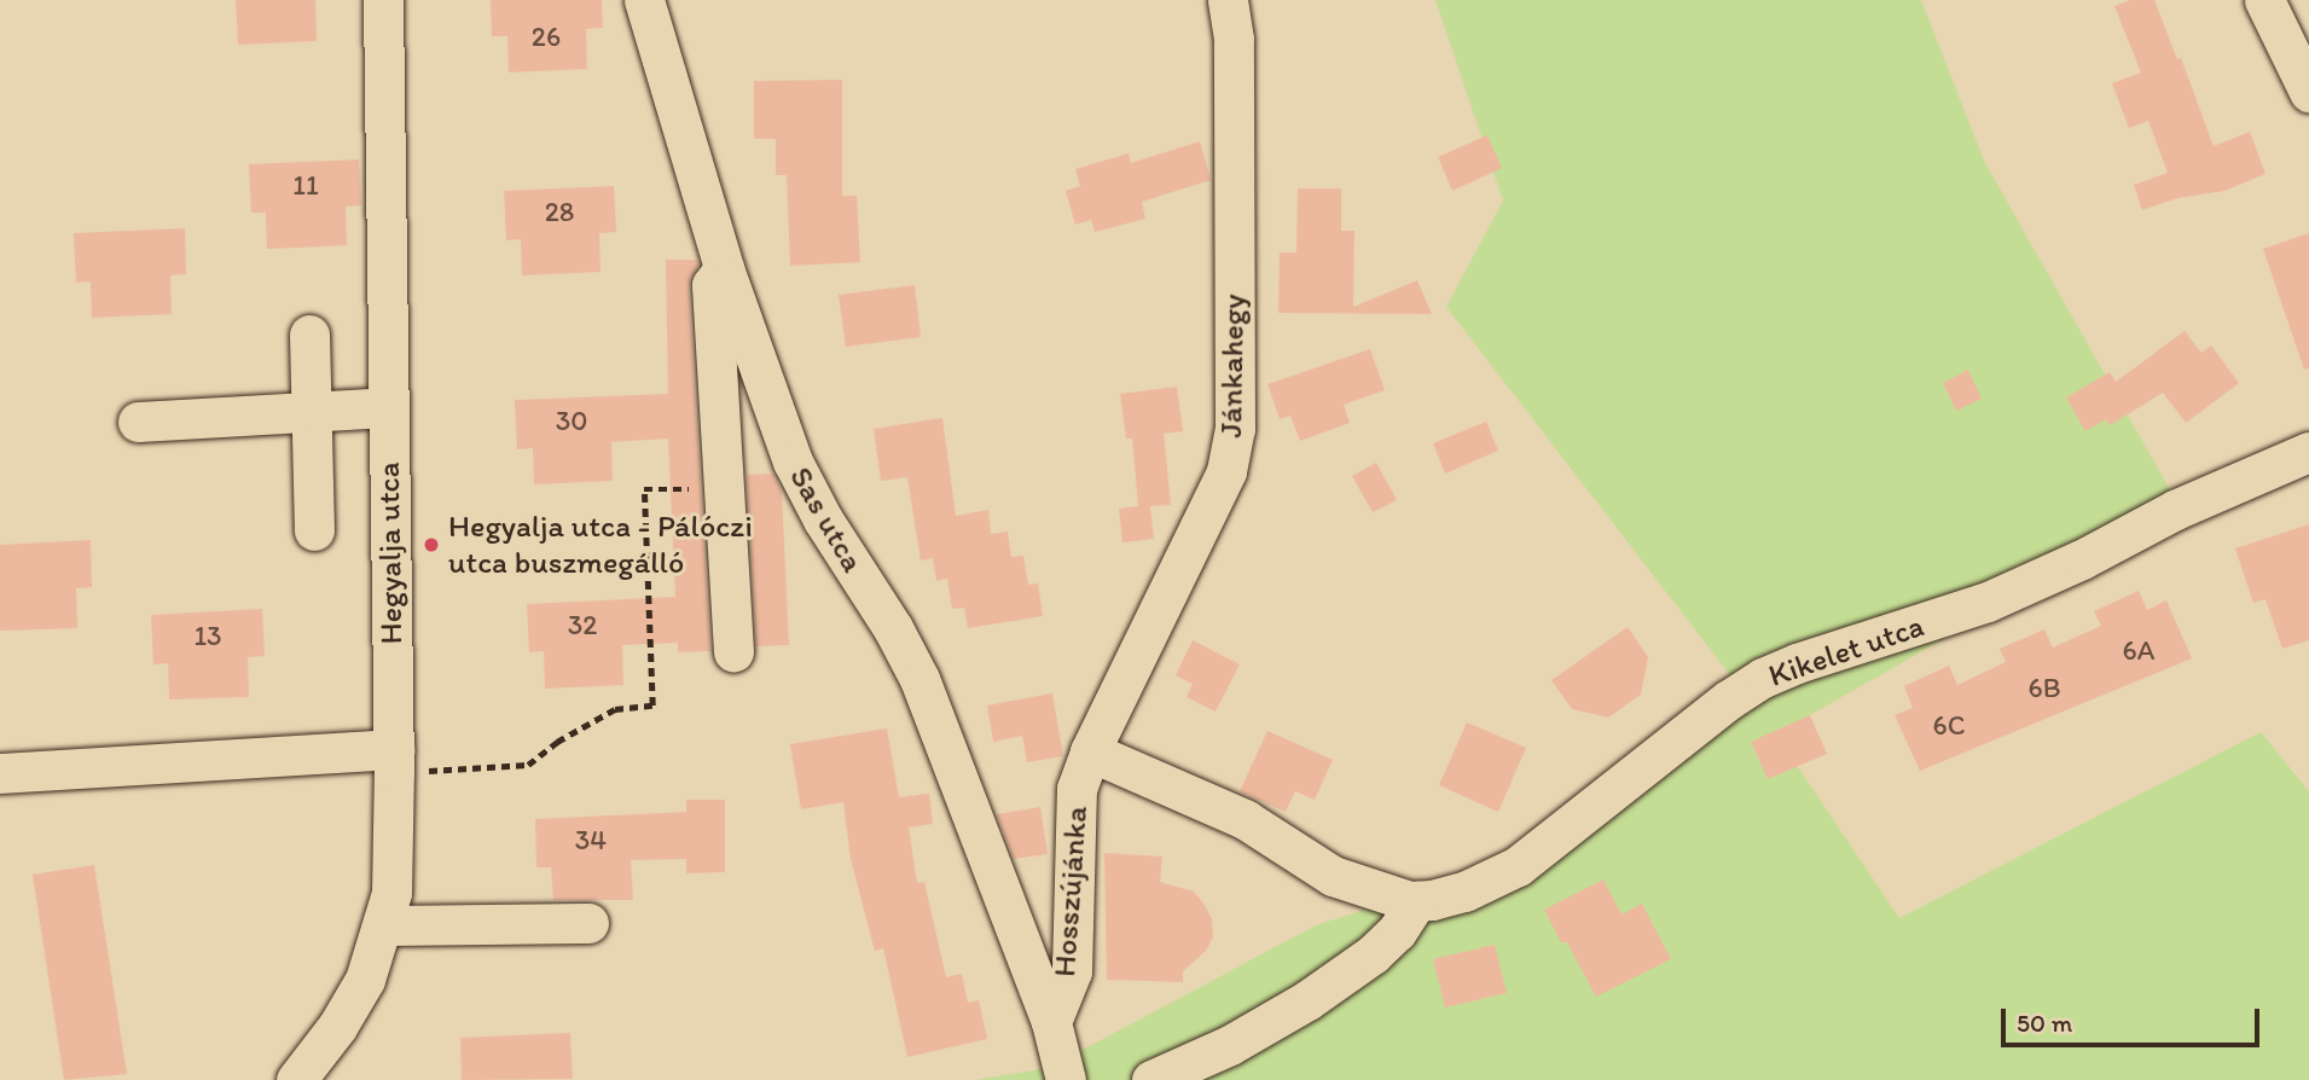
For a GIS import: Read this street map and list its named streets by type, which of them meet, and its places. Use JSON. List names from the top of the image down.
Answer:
{
  "streets": {
    "street": [
      "Jánkahegy",
      "Sas utca",
      "Hegyalja utca",
      "Kikelet utca",
      "Hosszújánka"
    ]
  },
  "crossings": [
    ["Jánkahegy", "Kikelet utca"],
    ["Jánkahegy", "Hosszújánka"],
    ["Sas utca", "Hosszújánka"],
    ["Kikelet utca", "Hosszújánka"]
  ],
  "places": ["Hegyalja utca - Pálóczi utca buszmegálló"],
  "house_numbers": [
    "26",
    "11",
    "28",
    "30",
    "32",
    "13",
    "6A",
    "6B",
    "6C",
    "34"
  ],
  "scale_bar": "50 m"
}
